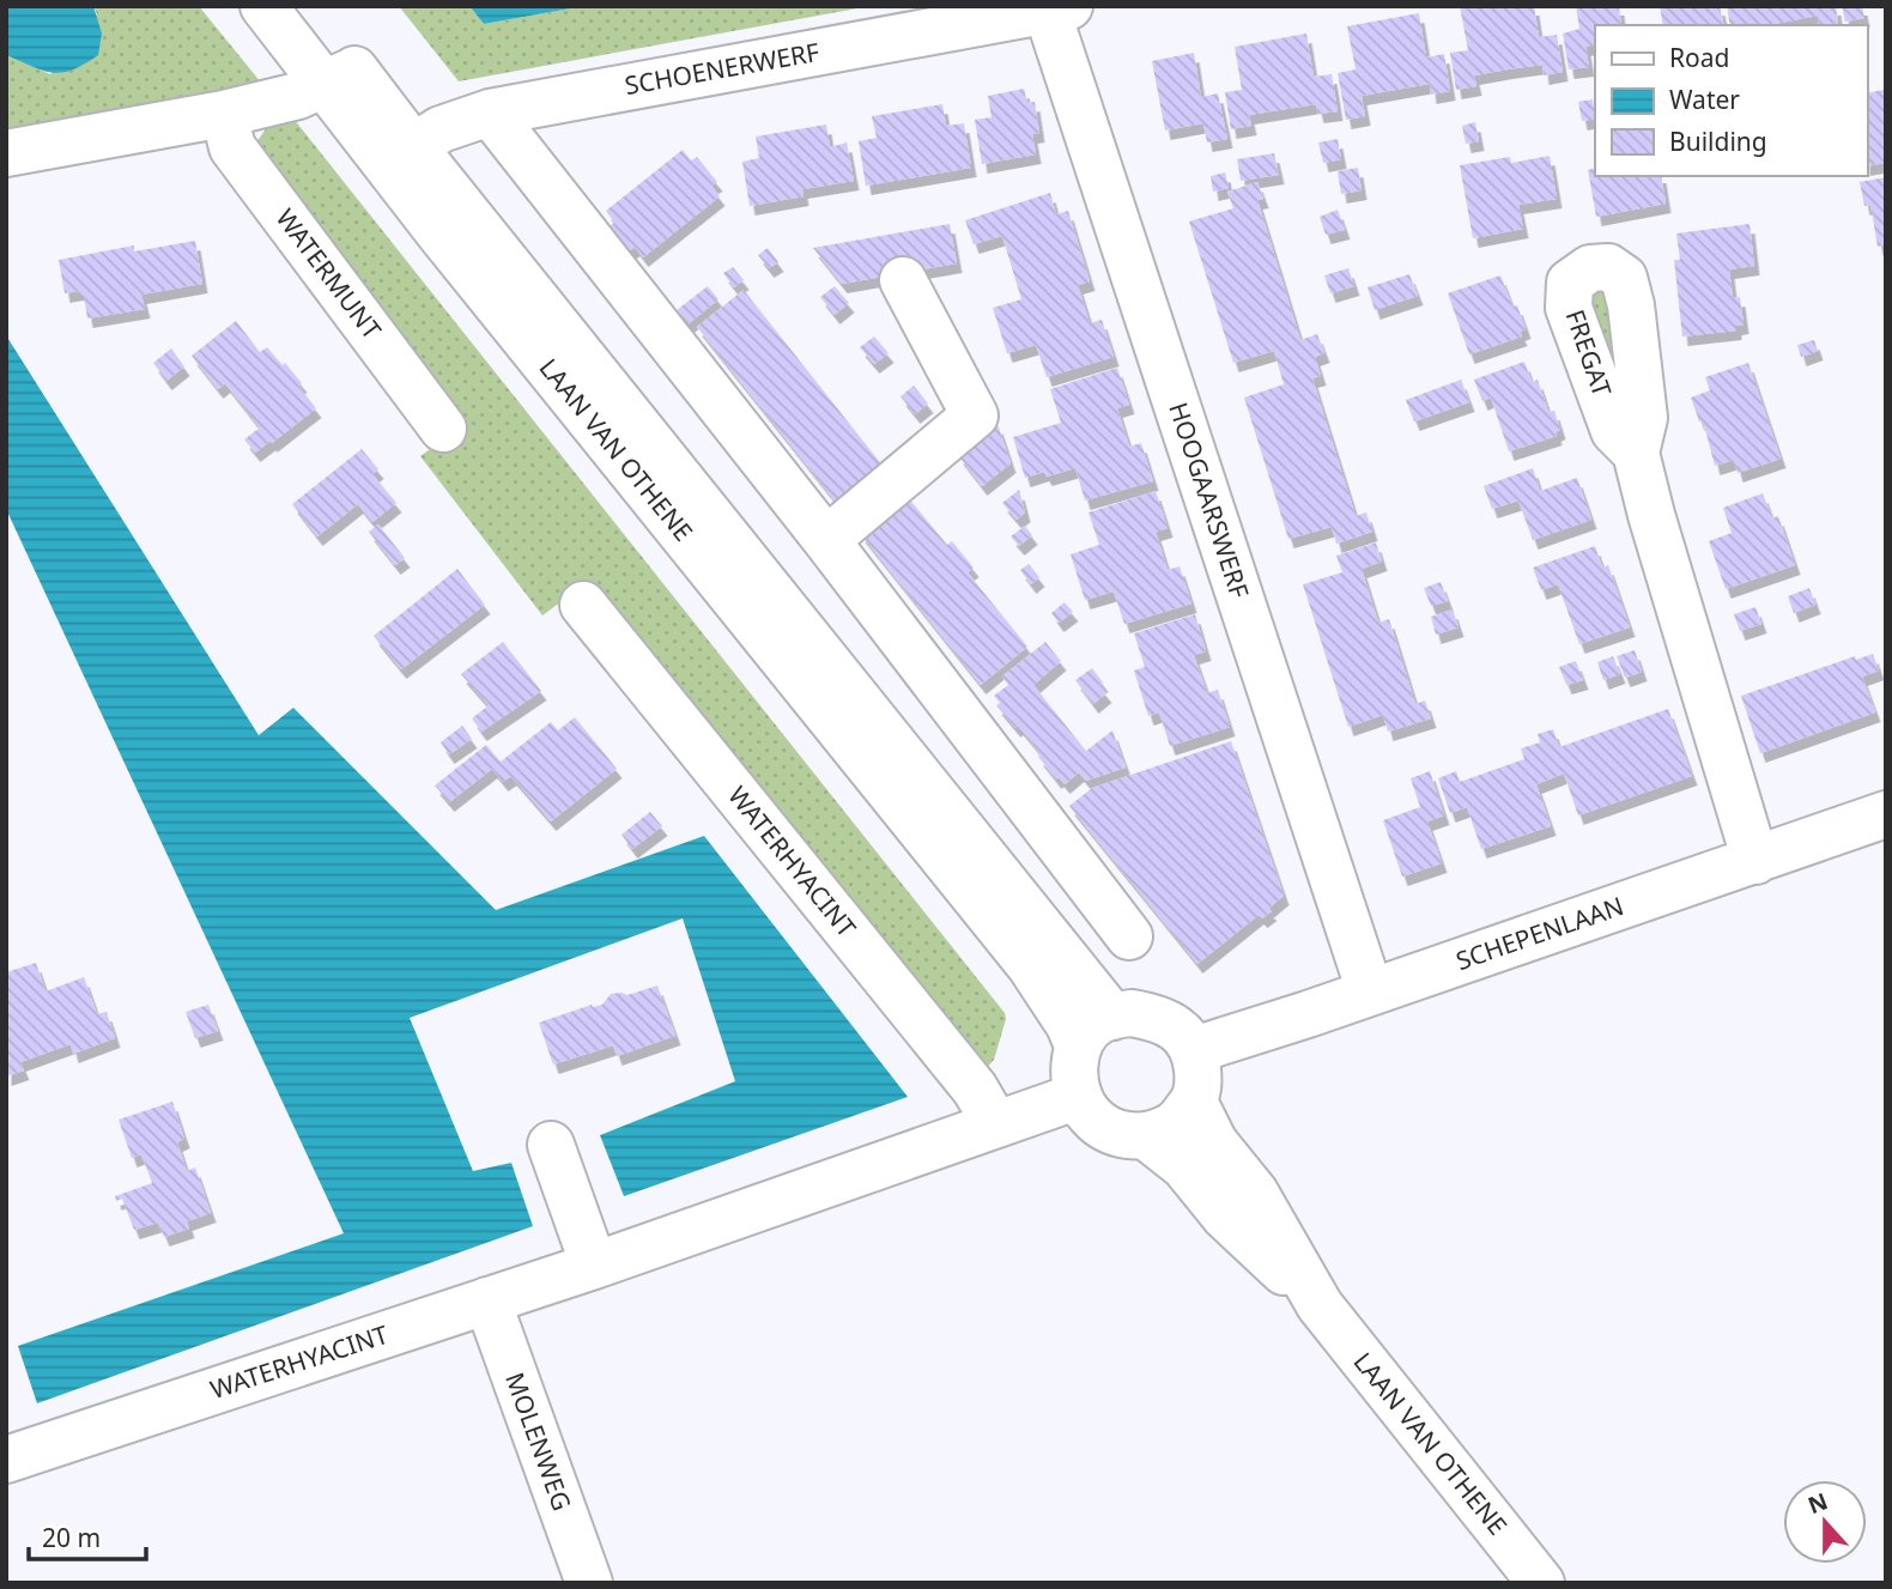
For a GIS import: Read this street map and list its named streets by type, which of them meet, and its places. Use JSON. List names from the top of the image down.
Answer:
{
  "streets": {
    "street": [
      "SCHOENERWERF",
      "WATERMUNT",
      "LAAN VAN OTHENE",
      "HOOGAARSWERF",
      "WATERHYACINT",
      "SCHEPENLAAN",
      "MOLENWEG"
    ]
  },
  "crossings": [
    ["SCHOENERWERF", "LAAN VAN OTHENE"],
    ["SCHOENERWERF", "HOOGAARSWERF"],
    ["LAAN VAN OTHENE", "WATERHYACINT"],
    ["LAAN VAN OTHENE", "SCHEPENLAAN"],
    ["HOOGAARSWERF", "SCHEPENLAAN"],
    ["WATERHYACINT", "SCHEPENLAAN"],
    ["WATERHYACINT", "MOLENWEG"]
  ],
  "legend": ["Road", "Water", "Building"],
  "scale_bar": "20 m",
  "north": "top"
}
